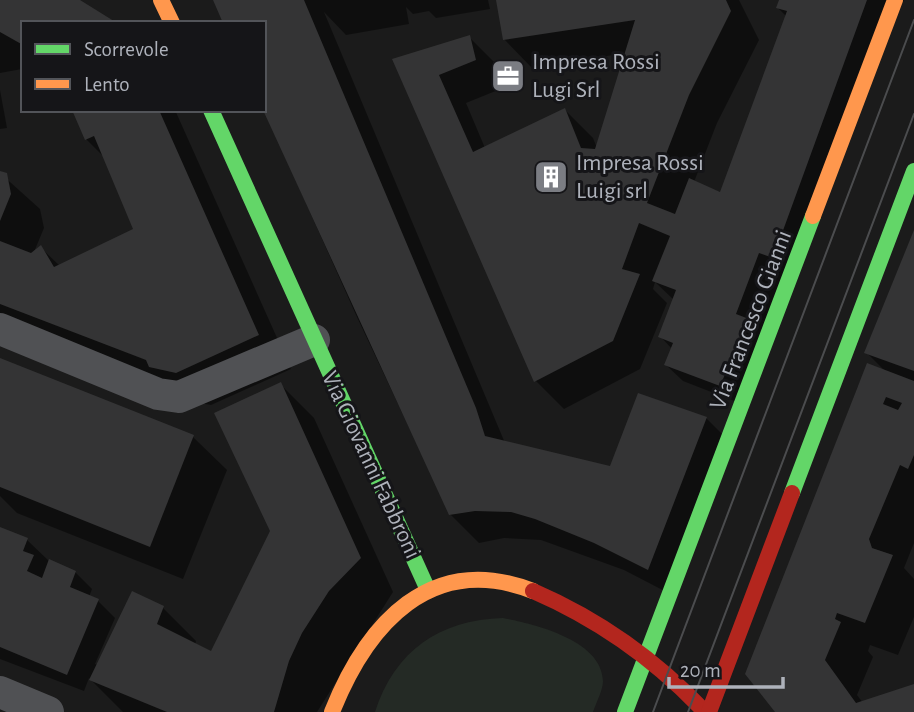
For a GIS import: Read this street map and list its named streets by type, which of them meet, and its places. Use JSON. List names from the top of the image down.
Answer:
{
  "streets": {
    "street": ["Via Francesco Gianni", "Via Giovanni Fabbroni"]
  },
  "places": {
    "office": ["Impresa Rossi Lugi Srl"],
    "building": ["Impresa Rossi Luigi srl"]
  },
  "legend": ["Scorrevole", "Lento"],
  "scale_bar": "20 m"
}
